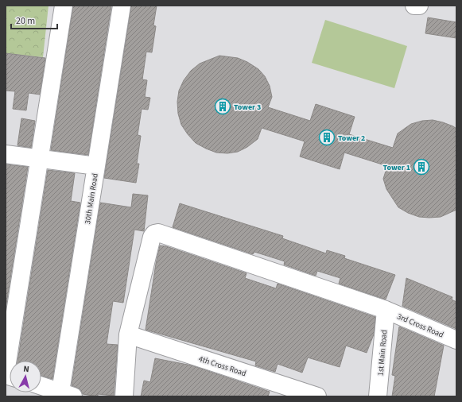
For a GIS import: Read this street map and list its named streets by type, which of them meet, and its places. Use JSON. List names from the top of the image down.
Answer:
{
  "streets": {
    "street": [
      "30th Main Road",
      "3rd Cross Road",
      "1st Main Road",
      "4th Cross Road"
    ]
  },
  "crossings": [
    ["3rd Cross Road", "1st Main Road"],
    ["3rd Cross Road", "4th Cross Road"]
  ],
  "places": {
    "building": ["Tower 3", "Tower 2", "Tower 1"]
  },
  "scale_bar": "20 m",
  "north": "top"
}
